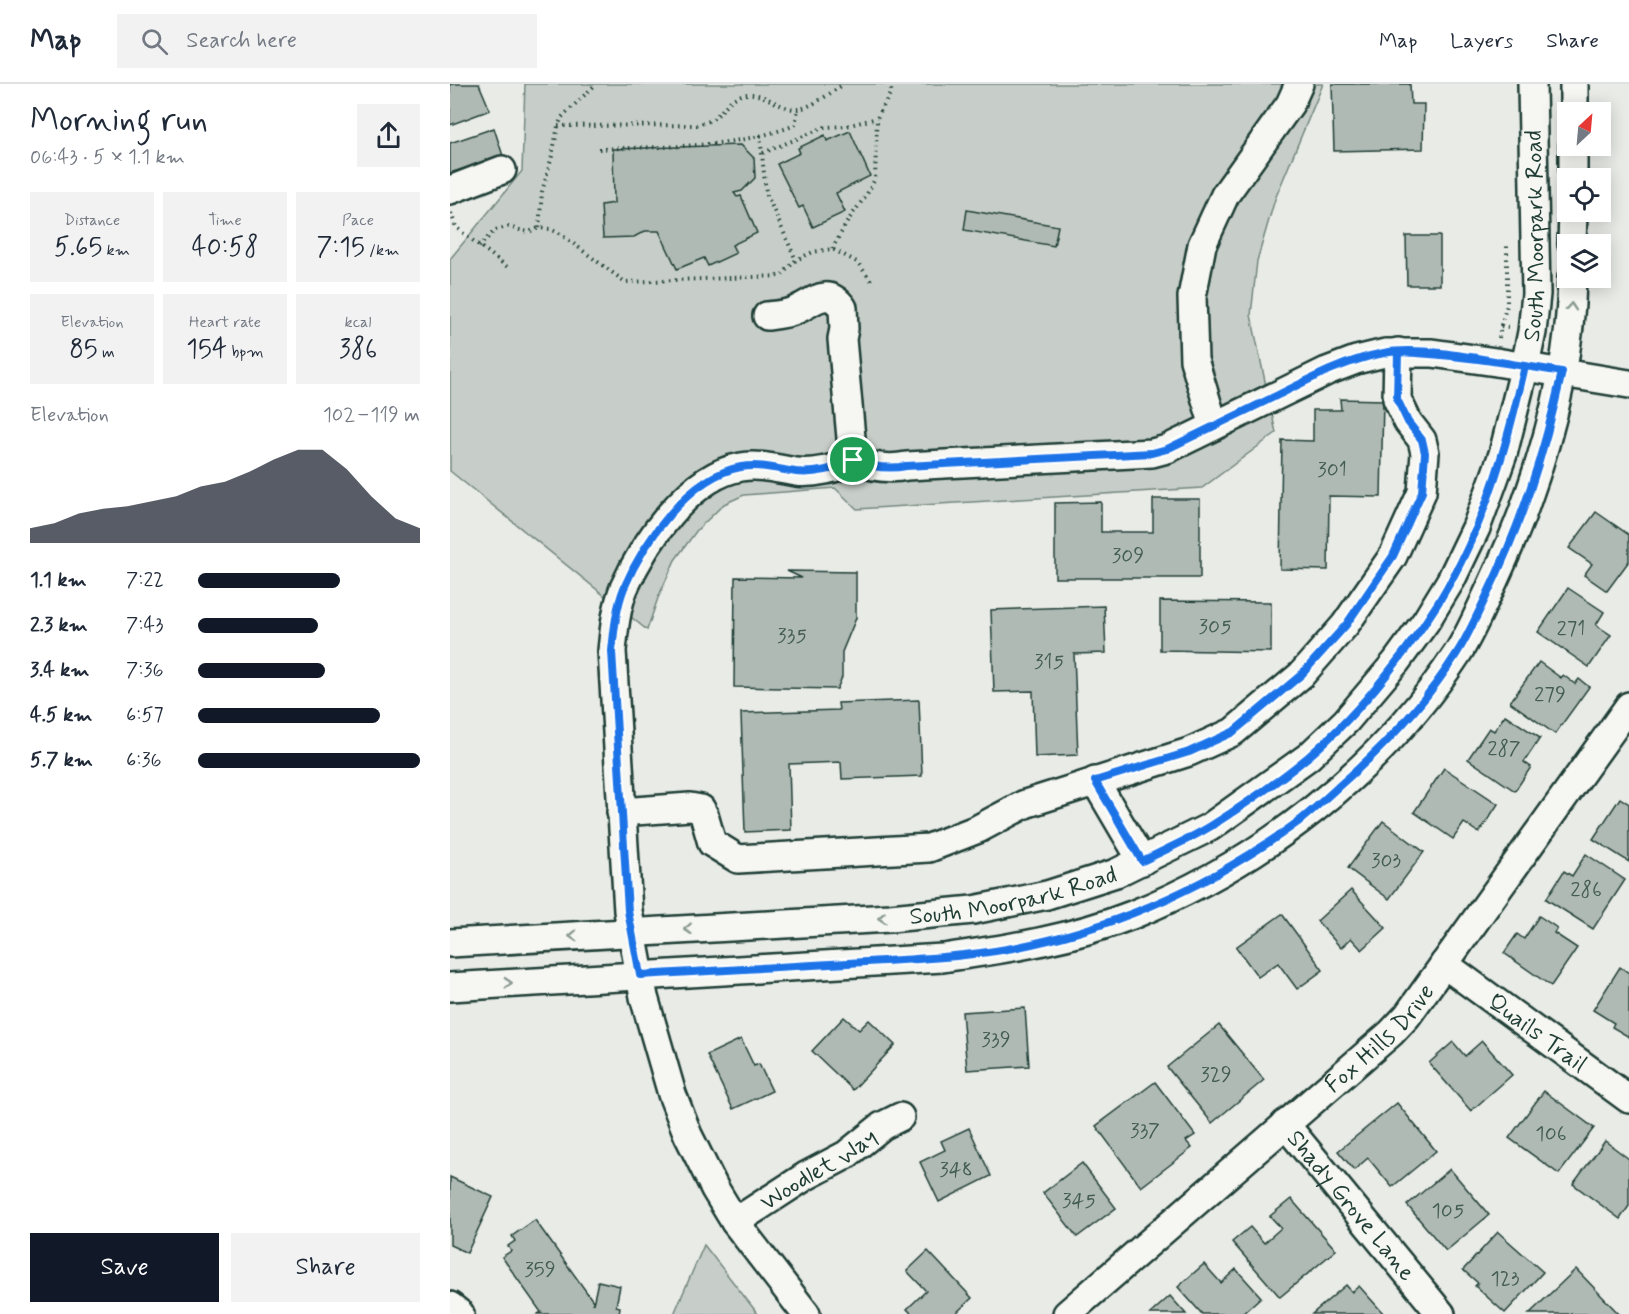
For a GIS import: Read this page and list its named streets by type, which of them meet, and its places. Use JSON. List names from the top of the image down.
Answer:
{
  "streets": {
    "street": [
      "South Moorpark Road",
      "Quails Trail",
      "Fox Hills Drive",
      "Woodlet Way",
      "Shady Grove Lane"
    ]
  },
  "crossings": [
    ["Quails Trail", "Fox Hills Drive"],
    ["Fox Hills Drive", "Shady Grove Lane"]
  ],
  "house_numbers": [
    "301",
    "309",
    "305",
    "271",
    "335",
    "315",
    "279",
    "287",
    "303",
    "286",
    "339",
    "329",
    "337",
    "106",
    "348",
    "345",
    "105",
    "359",
    "123"
  ],
  "north": "top right",
  "page": {
    "header": "Map",
    "search": "Search here",
    "nav": ["Map", "Layers", "Share"],
    "heading": ["Morning run", "06:43 · 5 × 1.1 km"],
    "stats": [
      ["Distance", "5.65 km"],
      ["Time", "40:58"],
      ["Pace", "7:15 /km"],
      ["Elevation", "85 m"],
      ["Heart rate", "154 bpm"],
      ["kcal", "386"]
    ],
    "chart": ["Elevation", "102–119 m"],
    "list": [
      {
        "name": "1.1 km",
        "note": "7:22"
      },
      {
        "name": "2.3 km",
        "note": "7:43"
      },
      {
        "name": "3.4 km",
        "note": "7:36"
      },
      {
        "name": "4.5 km",
        "note": "6:57"
      },
      {
        "name": "5.7 km",
        "note": "6:36"
      }
    ],
    "buttons": ["Save", "Share"]
  }
}
